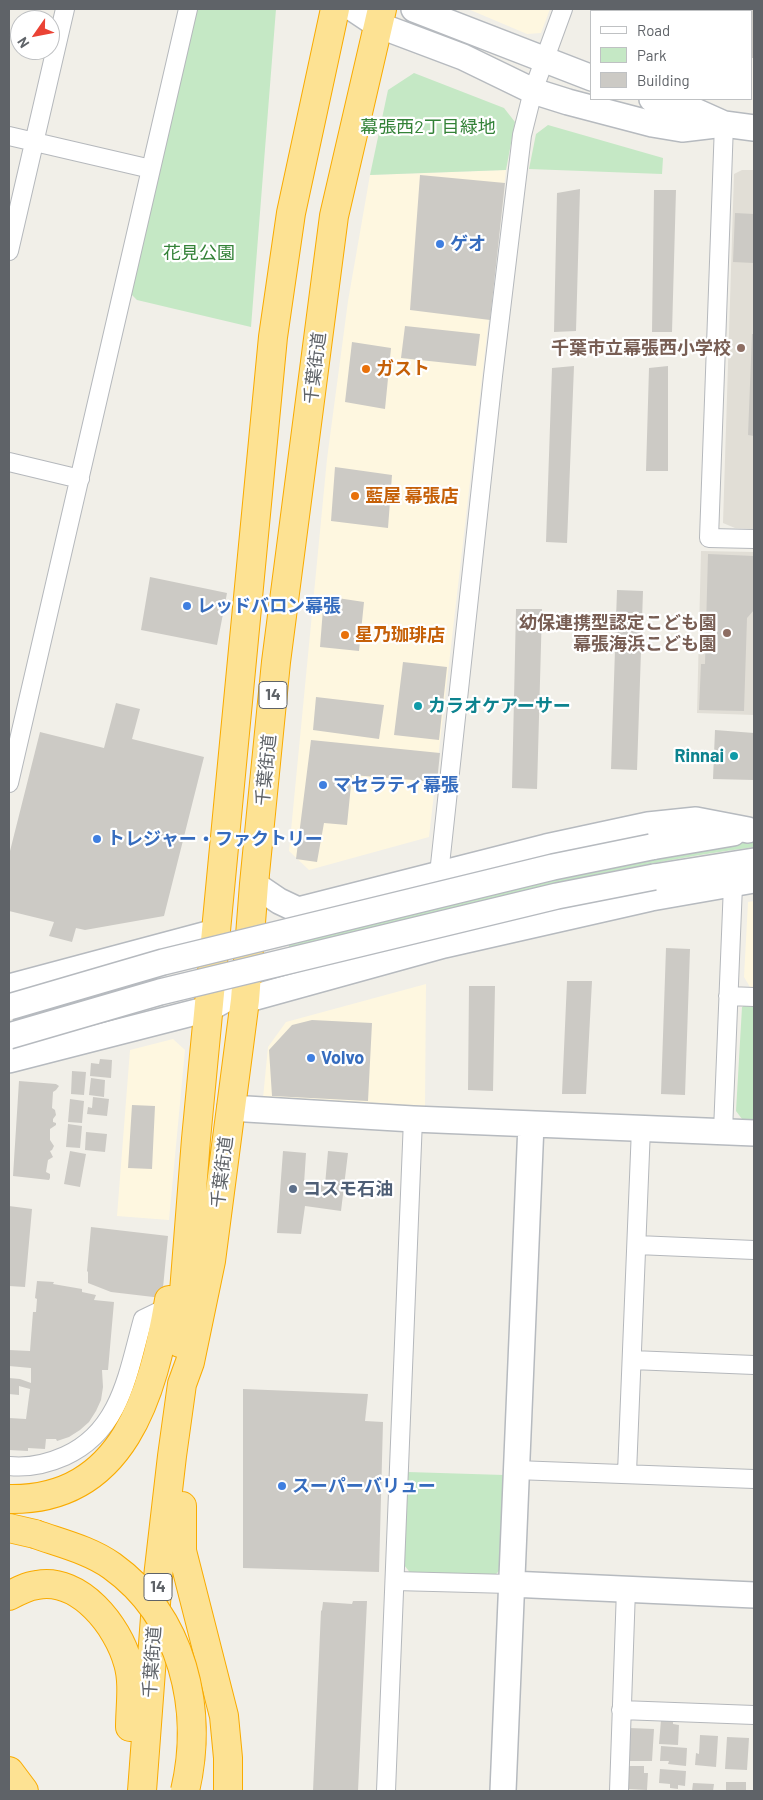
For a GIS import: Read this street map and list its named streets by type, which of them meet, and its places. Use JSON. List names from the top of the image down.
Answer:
{
  "streets": {
    "highway": ["千葉街道", "14"]
  },
  "parks": ["幕張西2丁目緑地", "花見公園"],
  "places": [
    "ゲオ",
    "千葉市立幕張西小学校",
    "ガスト",
    "藍屋 幕張店",
    "レッドバロン幕張",
    "幼保連携型認定こども園 幕張海浜こども園",
    "星乃珈琲店",
    "カラオケアーサー",
    "Rinnai",
    "マセラティ幕張",
    "トレジャー・ファクトリー",
    "Volvo",
    "コスモ石油",
    "スーパーバリュー"
  ],
  "legend": ["Road", "Park", "Building"],
  "north": "bottom left"
}
